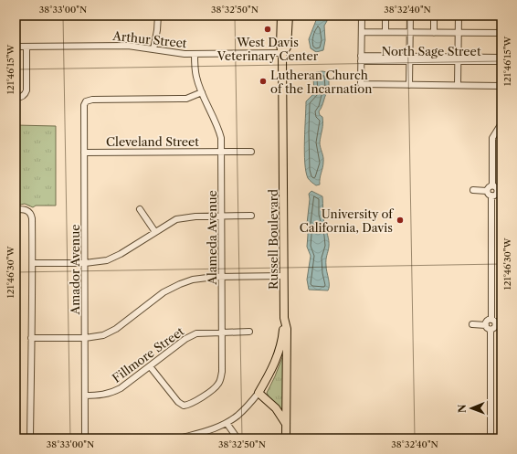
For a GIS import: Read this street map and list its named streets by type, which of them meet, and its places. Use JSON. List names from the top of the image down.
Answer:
{
  "streets": {
    "main road": ["Russell Boulevard"],
    "street": [
      "Arthur Street",
      "North Sage Street",
      "Cleveland Street",
      "Alameda Avenue",
      "Amador Avenue",
      "Fillmore Street"
    ]
  },
  "crossings": [
    ["Arthur Street", "Alameda Avenue"],
    ["Arthur Street", "Russell Boulevard"],
    ["Cleveland Street", "Alameda Avenue"],
    ["Cleveland Street", "Amador Avenue"],
    ["Alameda Avenue", "Amador Avenue"],
    ["Alameda Avenue", "Fillmore Street"],
    ["Amador Avenue", "Fillmore Street"]
  ],
  "places": ["West Davis Veterinary Center", "Lutheran Church of the Incarnation", "University of California, Davis"],
  "north": "left",
  "coordinates": [
    "38°33'00\"N",
    "38°32'50\"N",
    "38°32'40\"N",
    "121°46'15\"W",
    "121°46'30\"W"
  ]
}
